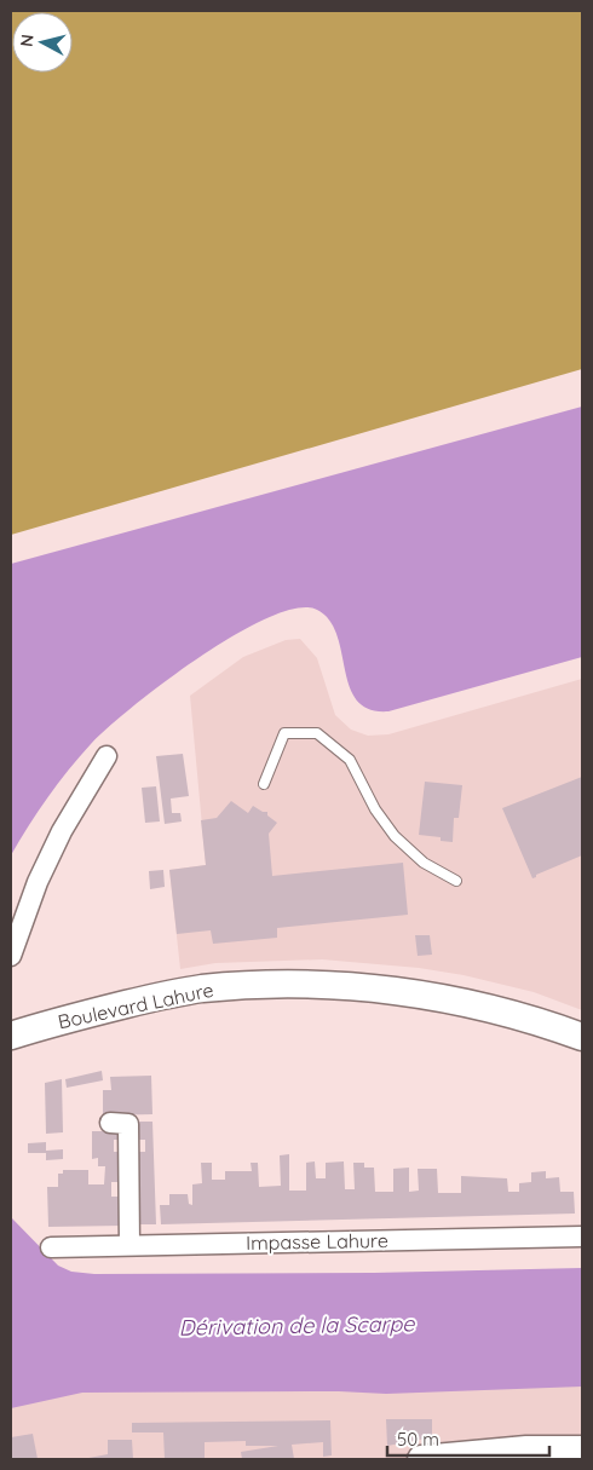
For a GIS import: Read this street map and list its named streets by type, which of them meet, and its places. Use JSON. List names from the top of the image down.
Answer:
{
  "streets": {
    "main road": ["Boulevard Lahure"],
    "street": ["Impasse Lahure"]
  },
  "water": ["Dérivation de la Scarpe"],
  "scale_bar": "50 m",
  "north": "left"
}
